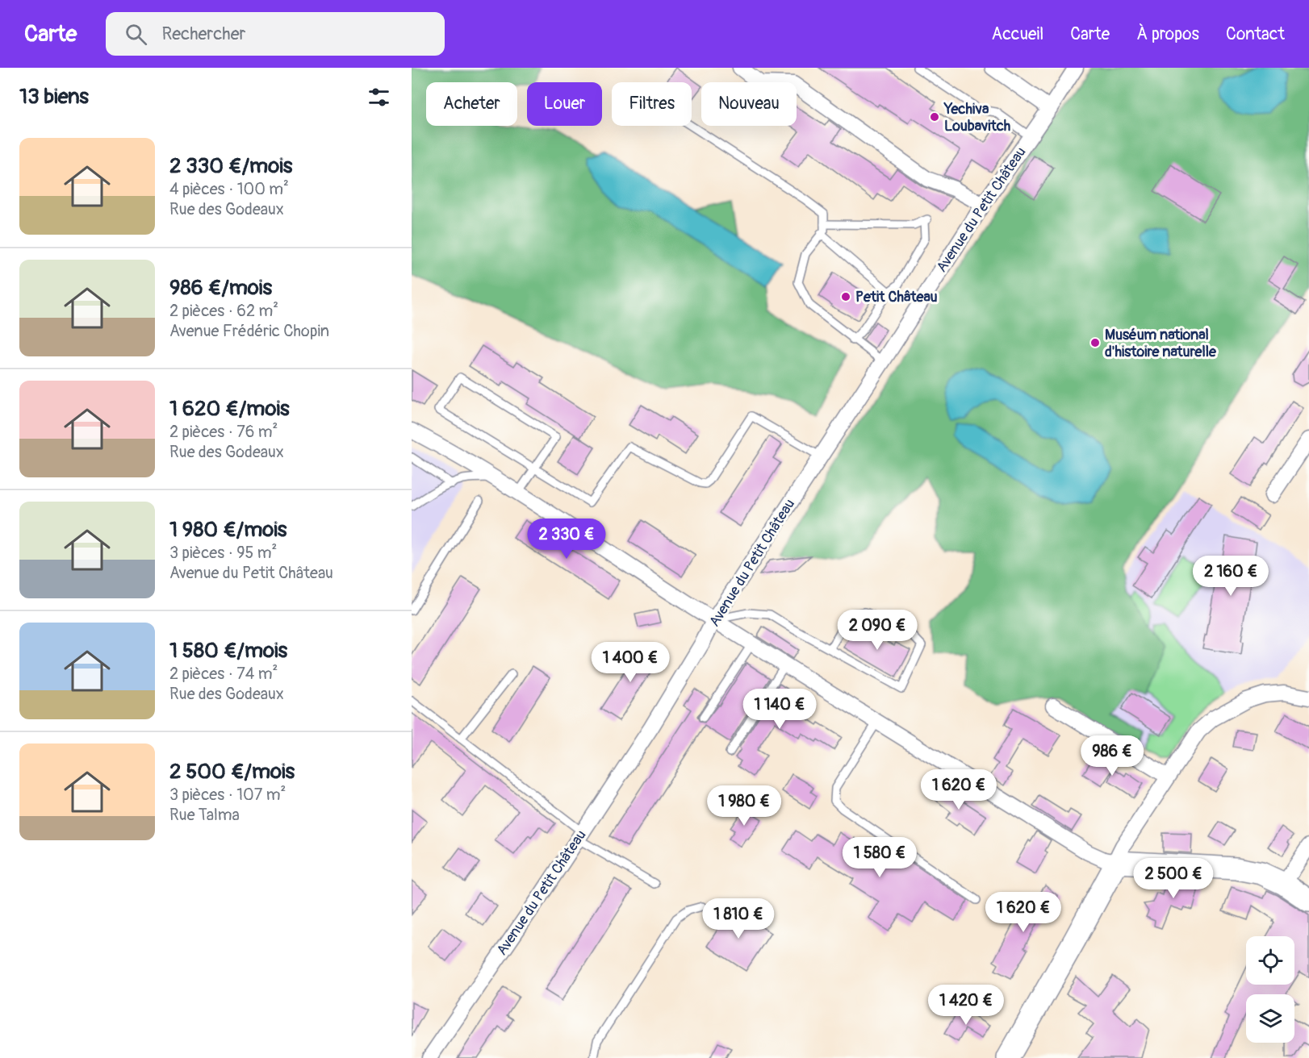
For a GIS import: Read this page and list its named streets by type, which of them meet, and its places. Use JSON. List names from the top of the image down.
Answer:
{
  "streets": {
    "street": ["Avenue du Petit Château"]
  },
  "places": ["Yechiva Loubavitch", "Petit Château", "Muséum national d'histoire naturelle"],
  "page": {
    "header": "Carte",
    "search": "Rechercher",
    "nav": [
      "Accueil",
      "Carte",
      "À propos",
      "Contact"
    ],
    "heading": "13 biens",
    "chip": [
      "Acheter",
      "Louer",
      "Filtres",
      "Nouveau"
    ],
    "list": [
      {
        "name": "2 330 €/mois",
        "note": "4 pièces · 100 m² · Rue des Godeaux"
      },
      {
        "name": "986 €/mois",
        "note": "2 pièces · 62 m² · Avenue Frédéric Chopin"
      },
      {
        "name": "1 620 €/mois",
        "note": "2 pièces · 76 m² · Rue des Godeaux"
      },
      {
        "name": "1 980 €/mois",
        "note": "3 pièces · 95 m² · Avenue du Petit Château"
      },
      {
        "name": "1 580 €/mois",
        "note": "2 pièces · 74 m² · Rue des Godeaux"
      },
      {
        "name": "2 500 €/mois",
        "note": "3 pièces · 107 m² · Rue Talma"
      }
    ],
    "price": [
      "2 330 €",
      "2 160 €",
      "2 090 €",
      "1 400 €",
      "1 140 €",
      "986 €",
      "1 620 €",
      "1 980 €",
      "1 580 €",
      "2 500 €",
      "1 620 €",
      "1 810 €",
      "1 420 €"
    ]
  }
}
